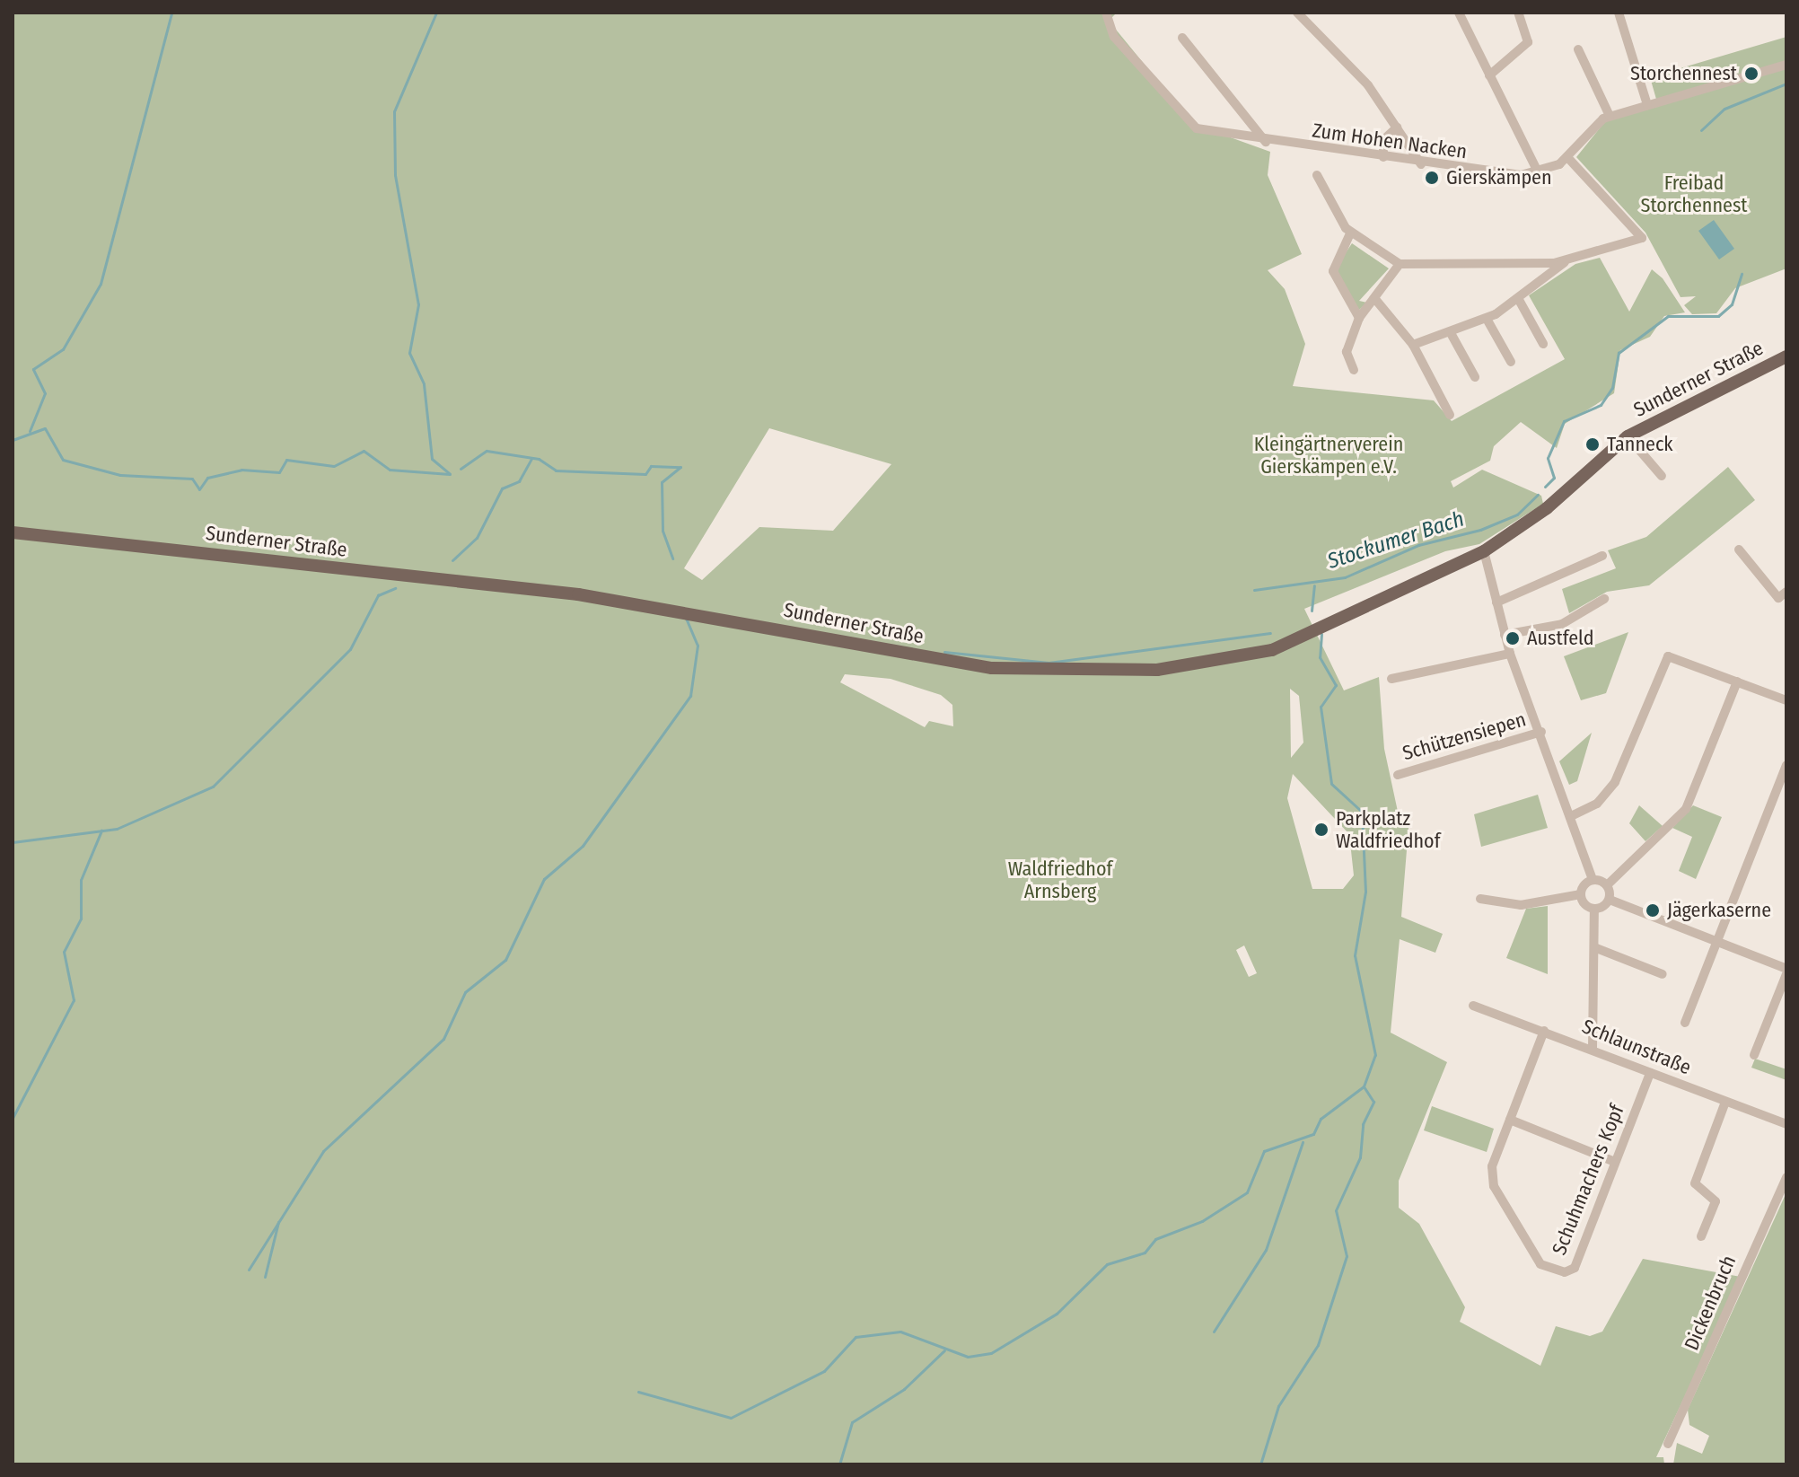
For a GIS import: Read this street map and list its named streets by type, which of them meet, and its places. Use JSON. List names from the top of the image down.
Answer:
{
  "streets": {
    "main road": ["Sunderner Straße"],
    "street": [
      "Zum Hohen Nacken",
      "Schützensiepen",
      "Schlaunstraße",
      "Schuhmachers Kopf",
      "Dickenbruch"
    ]
  },
  "crossings": [
    ["Schlaunstraße", "Schuhmachers Kopf"]
  ],
  "water": ["Stockumer Bach"],
  "parks": ["Freibad Storchennest", "Kleingärtnerverein Gierskämpen e.V.", "Waldfriedhof Arnsberg"],
  "places": [
    "Storchennest",
    "Gierskämpen",
    "Tanneck",
    "Austfeld",
    "Parkplatz Waldfriedhof",
    "Jägerkaserne"
  ]
}
